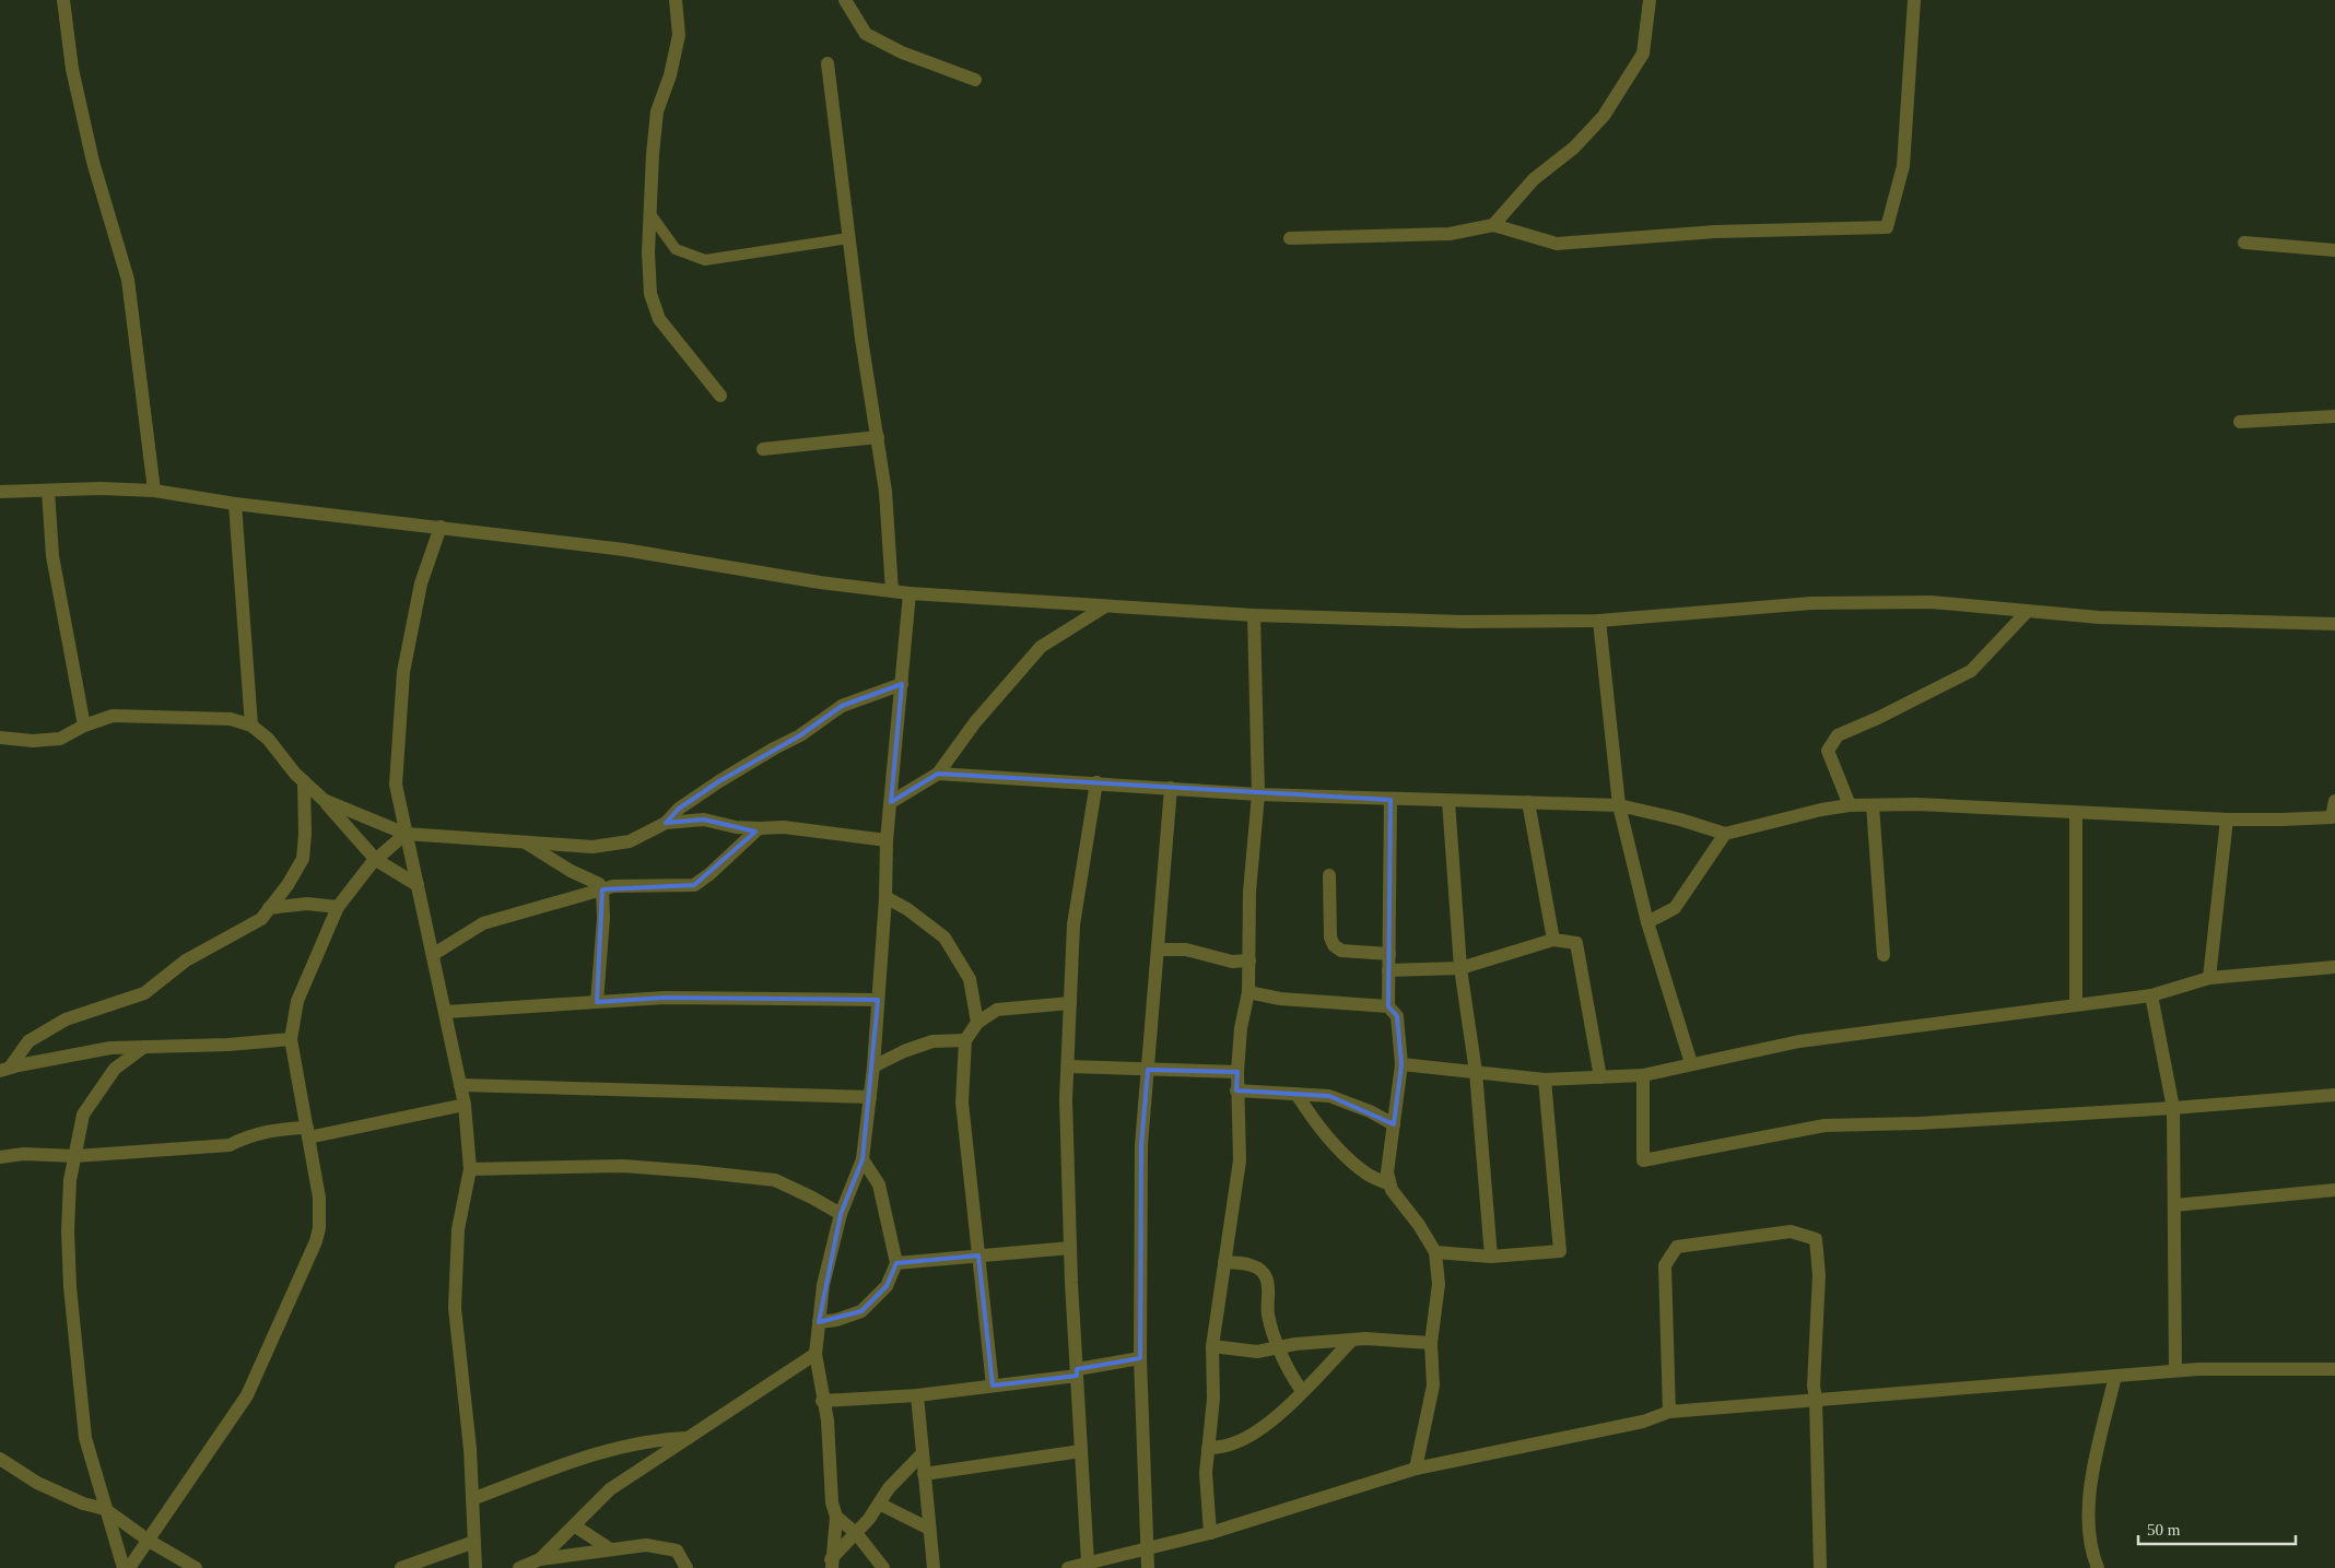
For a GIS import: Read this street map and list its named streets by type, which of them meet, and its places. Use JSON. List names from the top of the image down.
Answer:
{
  "scale_bar": "50 m"
}
